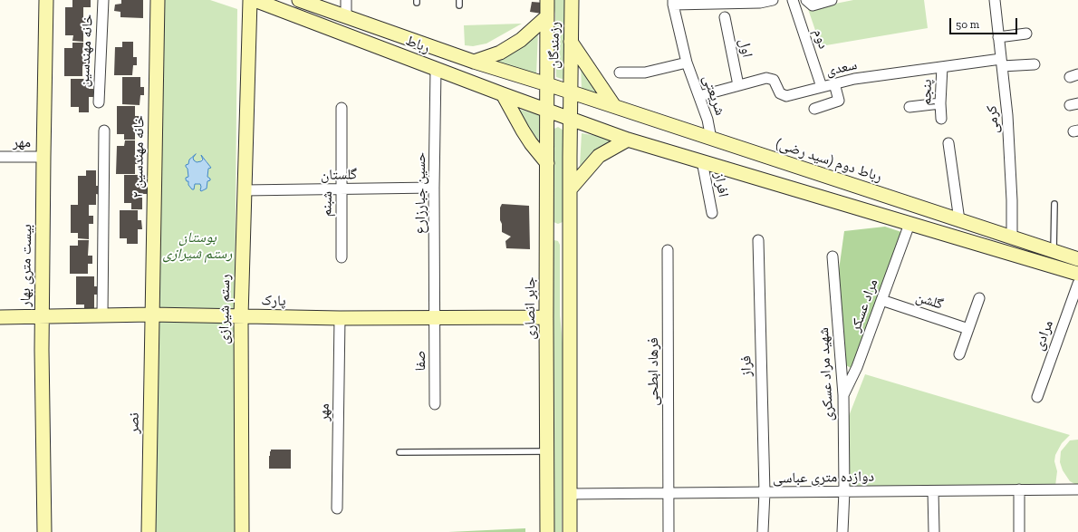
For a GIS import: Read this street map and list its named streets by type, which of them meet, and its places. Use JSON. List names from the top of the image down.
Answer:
{
  "streets": {
    "main road": [
      "رباط",
      "رزمندگان",
      "خانه مهندسین ۲",
      "رباط دوم (سید رضی)",
      "بیست متری بهار",
      "پارک",
      "جابر انصاری",
      "رستم شیرازی",
      "نصر"
    ],
    "street": [
      "دوم",
      "اول",
      "خانه مهندسین",
      "سعدی",
      "پنجم",
      "شریعتی",
      "کرمی",
      "مهر",
      "گلستان",
      "افراز",
      "حسین جبارزارع",
      "شبنم",
      "گلشن",
      "مراد عسکر",
      "مرادی",
      "صفا",
      "فراز",
      "فرهاد ابطحی",
      "شهید مراد عسکری",
      "دوازده متری عباسی"
    ]
  },
  "crossings": [
    ["دوم", "سعدی"],
    ["رباط", "رزمندگان"],
    ["رباط", "رباط دوم (سید رضی)"],
    ["رباط", "حسین جبارزارع"],
    ["رباط", "جابر انصاری"],
    ["رزمندگان", "رباط دوم (سید رضی)"],
    ["رزمندگان", "جابر انصاری"],
    ["اول", "سعدی"],
    ["سعدی", "پنجم"],
    ["سعدی", "شریعتی"],
    ["سعدی", "کرمی"],
    ["شریعتی", "رباط دوم (سید رضی)"],
    ["کرمی", "رباط دوم (سید رضی)"],
    ["مهر", "بیست متری بهار"],
    ["مهر", "پارک"],
    ["خانه مهندسین ۲", "پارک"],
    ["خانه مهندسین ۲", "نصر"],
    ["گلستان", "حسین جبارزارع"],
    ["گلستان", "شبنم"],
    ["گلستان", "رستم شیرازی"],
    ["حسین جبارزارع", "پارک"],
    ["حسین جبارزارع", "صفا"],
    ["بیست متری بهار", "پارک"],
    ["پارک", "جابر انصاری"],
    ["پارک", "رستم شیرازی"],
    ["پارک", "صفا"],
    ["پارک", "نصر"],
    ["گلشن", "مراد عسکر"],
    ["مراد عسکر", "شهید مراد عسکری"],
    ["فراز", "دوازده متری عباسی"],
    ["فرهاد ابطحی", "دوازده متری عباسی"],
    ["شهید مراد عسکری", "دوازده متری عباسی"]
  ],
  "parks": ["بوستان رستم شیرازی"],
  "scale_bar": "50 m"
}
